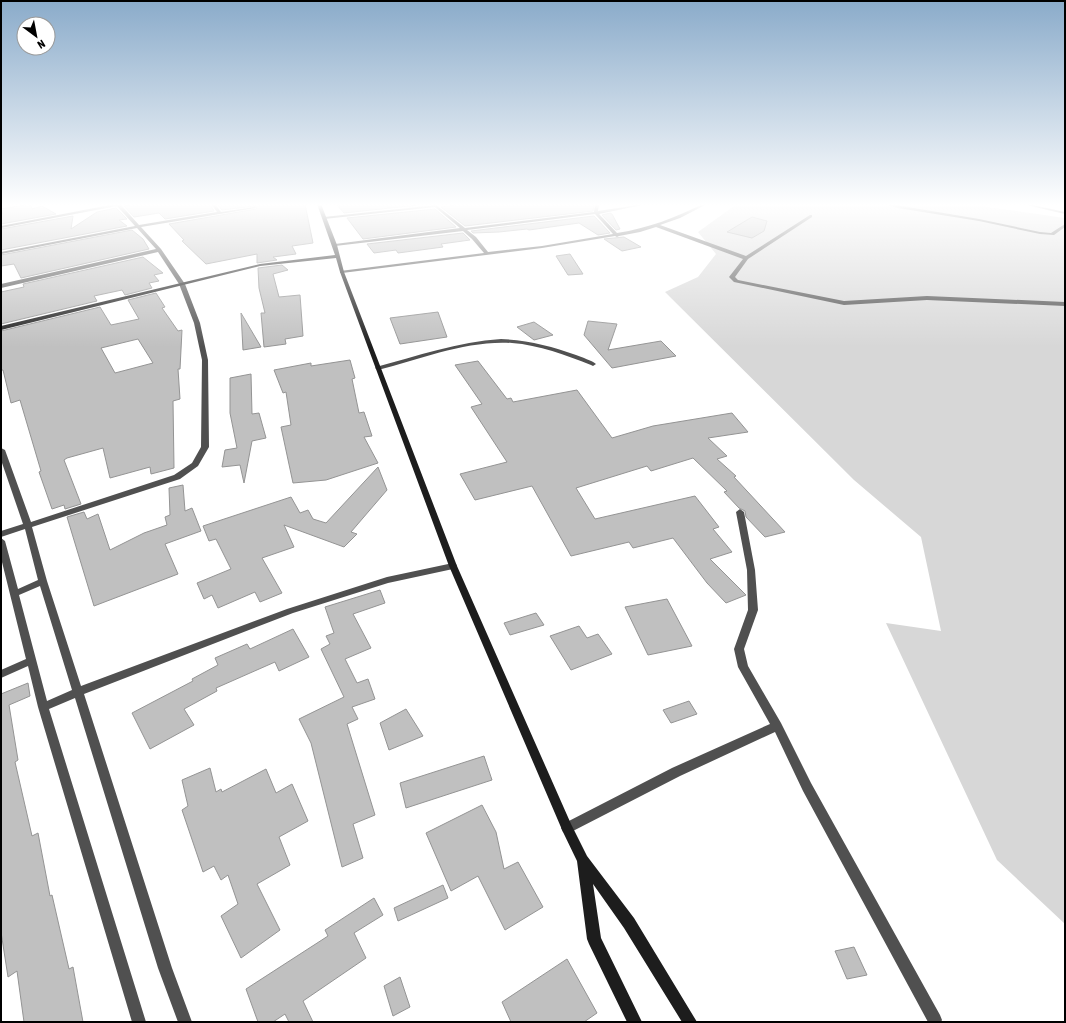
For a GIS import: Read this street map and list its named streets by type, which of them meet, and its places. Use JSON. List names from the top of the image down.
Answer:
{
  "north": "bottom right"
}
